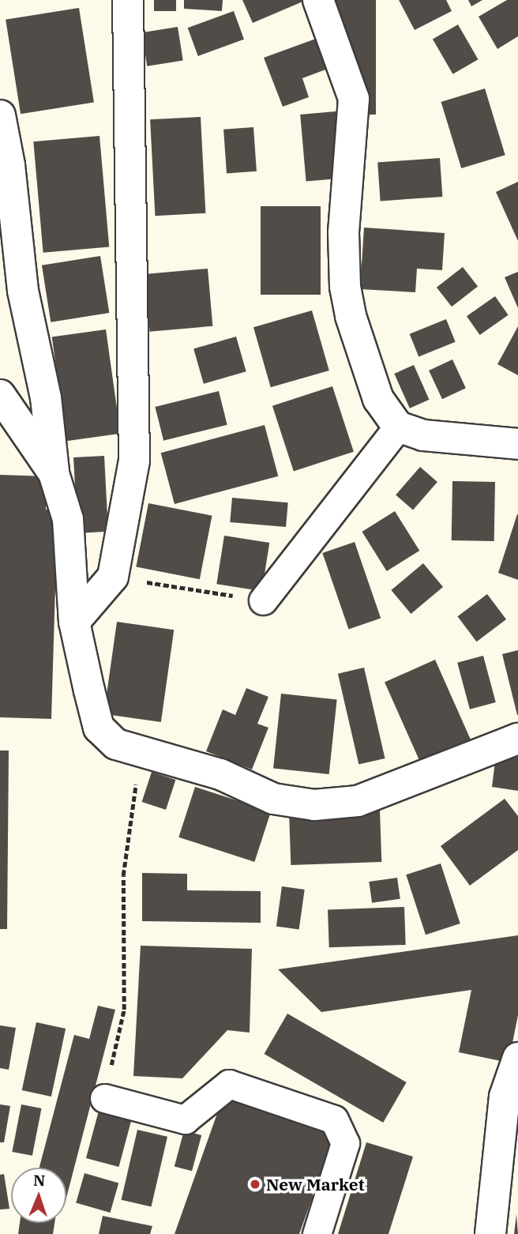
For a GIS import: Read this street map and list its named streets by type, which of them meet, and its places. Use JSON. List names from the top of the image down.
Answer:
{
  "places": ["New Market"],
  "north": "top"
}
